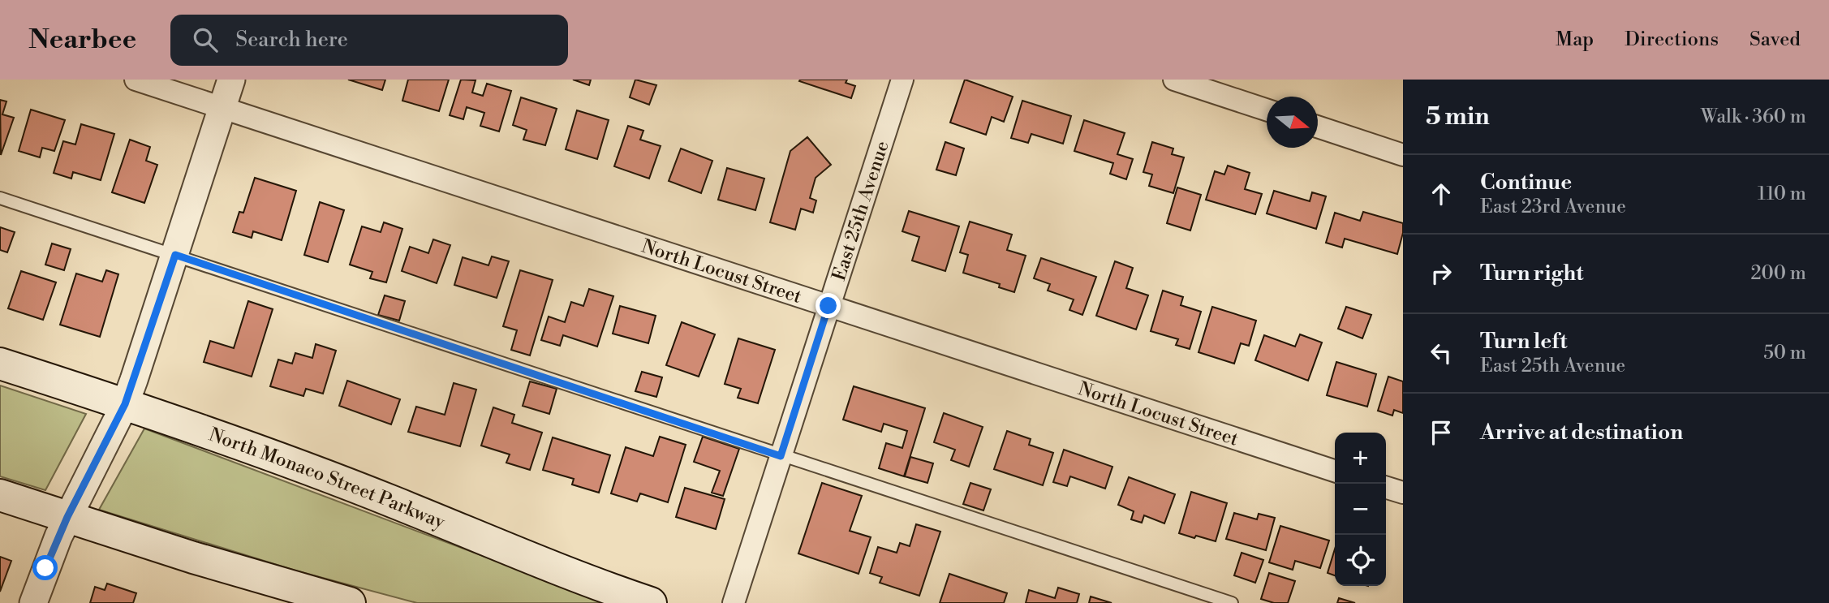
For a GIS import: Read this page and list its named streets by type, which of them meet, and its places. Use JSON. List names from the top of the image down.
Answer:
{
  "streets": {
    "main road": ["North Monaco Street Parkway"],
    "street": ["East 25th Avenue", "North Locust Street"]
  },
  "crossings": [
    ["East 25th Avenue", "North Locust Street"]
  ],
  "north": "right",
  "page": {
    "header": "Nearbee",
    "search": "Search here",
    "nav": ["Map", "Directions", "Saved"],
    "heading": ["5 min", "Walk · 360 m"],
    "list": [
      ["Continue", "East 23rd Avenue", "110 m"],
      ["Turn right", "200 m"],
      ["Turn left", "East 25th Avenue", "50 m"],
      "Arrive at destination"
    ],
    "map_buttons": ["+", "−"]
  }
}
